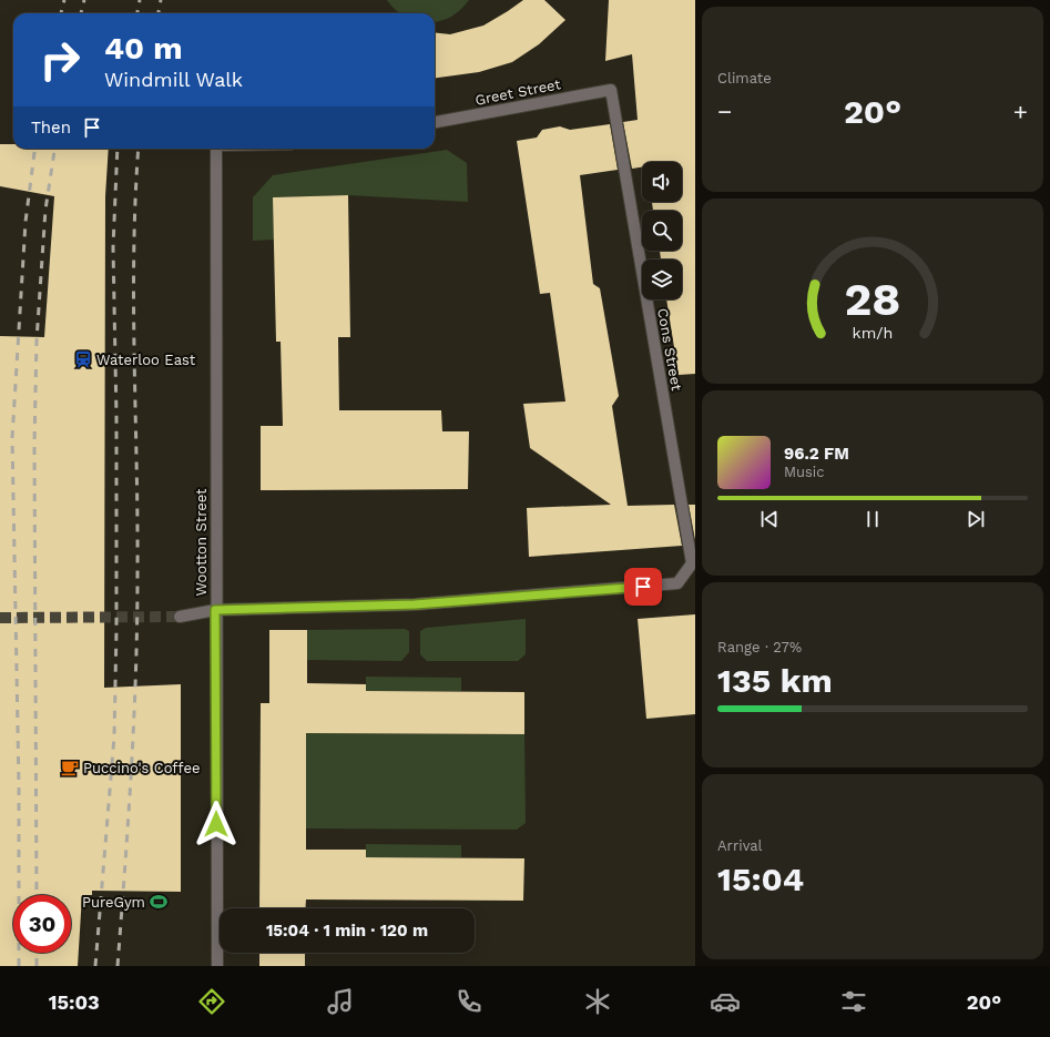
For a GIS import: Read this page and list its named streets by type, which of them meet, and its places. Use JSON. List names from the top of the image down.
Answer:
{
  "streets": {
    "street": ["Greet Street", "Cons Street", "Wootton Street"]
  },
  "crossings": [
    ["Greet Street", "Cons Street"],
    ["Cons Street", "Wootton Street"]
  ],
  "places": {
    "station": ["Waterloo East"],
    "cafe": ["Puccino's Coffee"],
    "sports": ["PureGym"]
  },
  "page": {
    "tile": [
      "Climate",
      ["Range · 27%", "135 km"],
      ["Arrival", "15:04"]
    ],
    "turn": ["40 m", "Windmill Walk"],
    "heat": ["−", "20°", "+"],
    "then": "Then",
    "song": ["96.2 FM", "Music"],
    "limit": "30",
    "trip": "15:04 · 1 min · 120 m",
    "tabs": ["15:03", "20°"],
    "gauge": ["28", "km/h"]
  }
}
